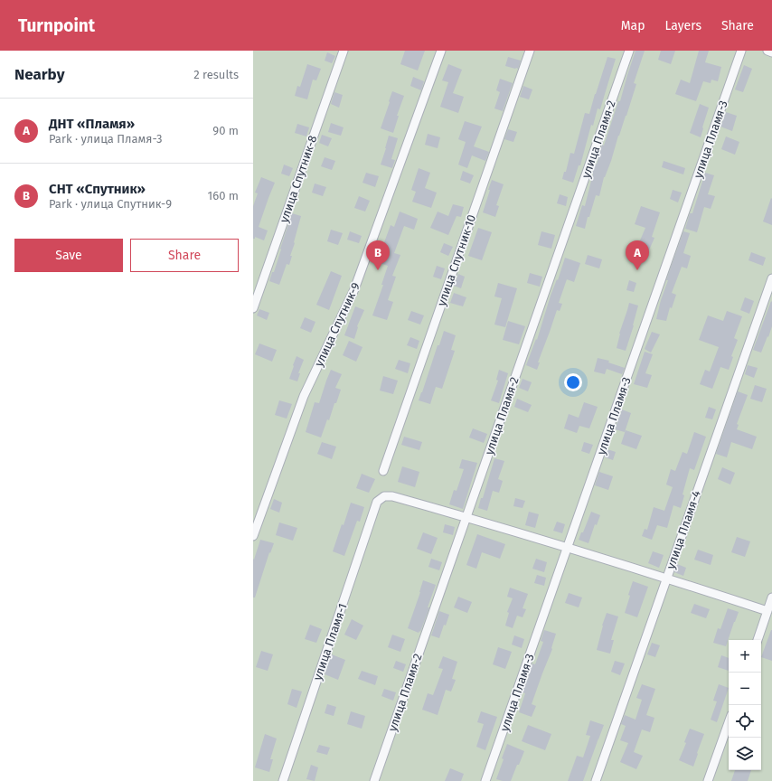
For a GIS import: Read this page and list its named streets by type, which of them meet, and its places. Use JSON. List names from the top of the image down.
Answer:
{
  "streets": {
    "street": [
      "улица Пламя-2",
      "улица Пламя-3",
      "улица Спутник-8",
      "улица Спутник-10",
      "улица Спутник-9",
      "улица Пламя-4",
      "улица Пламя-1"
    ]
  },
  "crossings": [
    ["улица Пламя-2", "улица Пламя-1"]
  ],
  "page": {
    "header": "Turnpoint",
    "nav": ["Map", "Layers", "Share"],
    "heading": ["Nearby", "2 results"],
    "list": [
      {
        "mark": "A",
        "name": "ДНТ «Пламя»",
        "note": "Park · улица Пламя-3",
        "value": "90 m"
      },
      {
        "mark": "B",
        "name": "СНТ «Спутник»",
        "note": "Park · улица Спутник-9",
        "value": "160 m"
      }
    ],
    "buttons": ["Save", "Share"],
    "pins": ["A", "B"],
    "map_buttons": ["+", "−"]
  }
}
